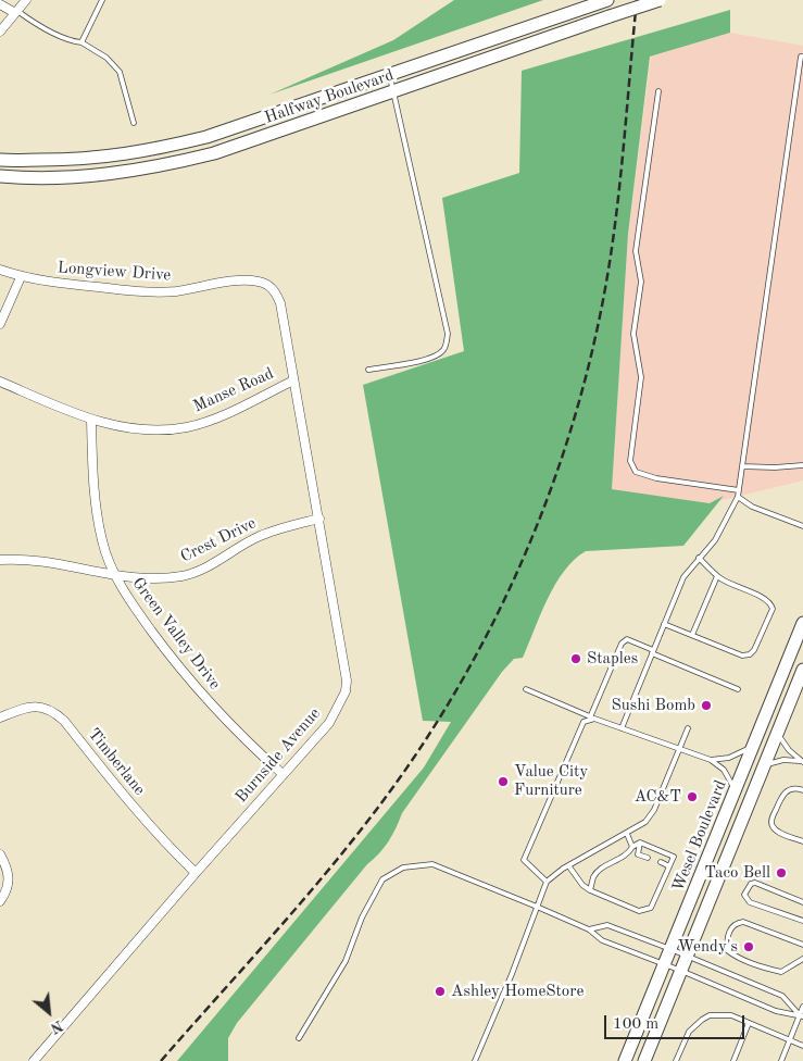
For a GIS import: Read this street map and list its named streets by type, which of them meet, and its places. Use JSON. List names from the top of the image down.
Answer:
{
  "streets": {
    "main road": ["Halfway Boulevard", "Wesel Boulevard"],
    "street": [
      "Longview Drive",
      "Manse Road",
      "Crest Drive",
      "Green Valley Drive",
      "Burnside Avenue",
      "Timberlane"
    ]
  },
  "crossings": [
    ["Longview Drive", "Burnside Avenue"],
    ["Manse Road", "Green Valley Drive"],
    ["Manse Road", "Burnside Avenue"],
    ["Crest Drive", "Green Valley Drive"],
    ["Crest Drive", "Burnside Avenue"],
    ["Green Valley Drive", "Burnside Avenue"],
    ["Burnside Avenue", "Timberlane"]
  ],
  "places": [
    "Staples",
    "Sushi Bomb",
    "Value City Furniture",
    "AC&T",
    "Taco Bell",
    "Wendy's",
    "Ashley HomeStore"
  ],
  "scale_bar": "100 m",
  "north": "bottom right"
}
